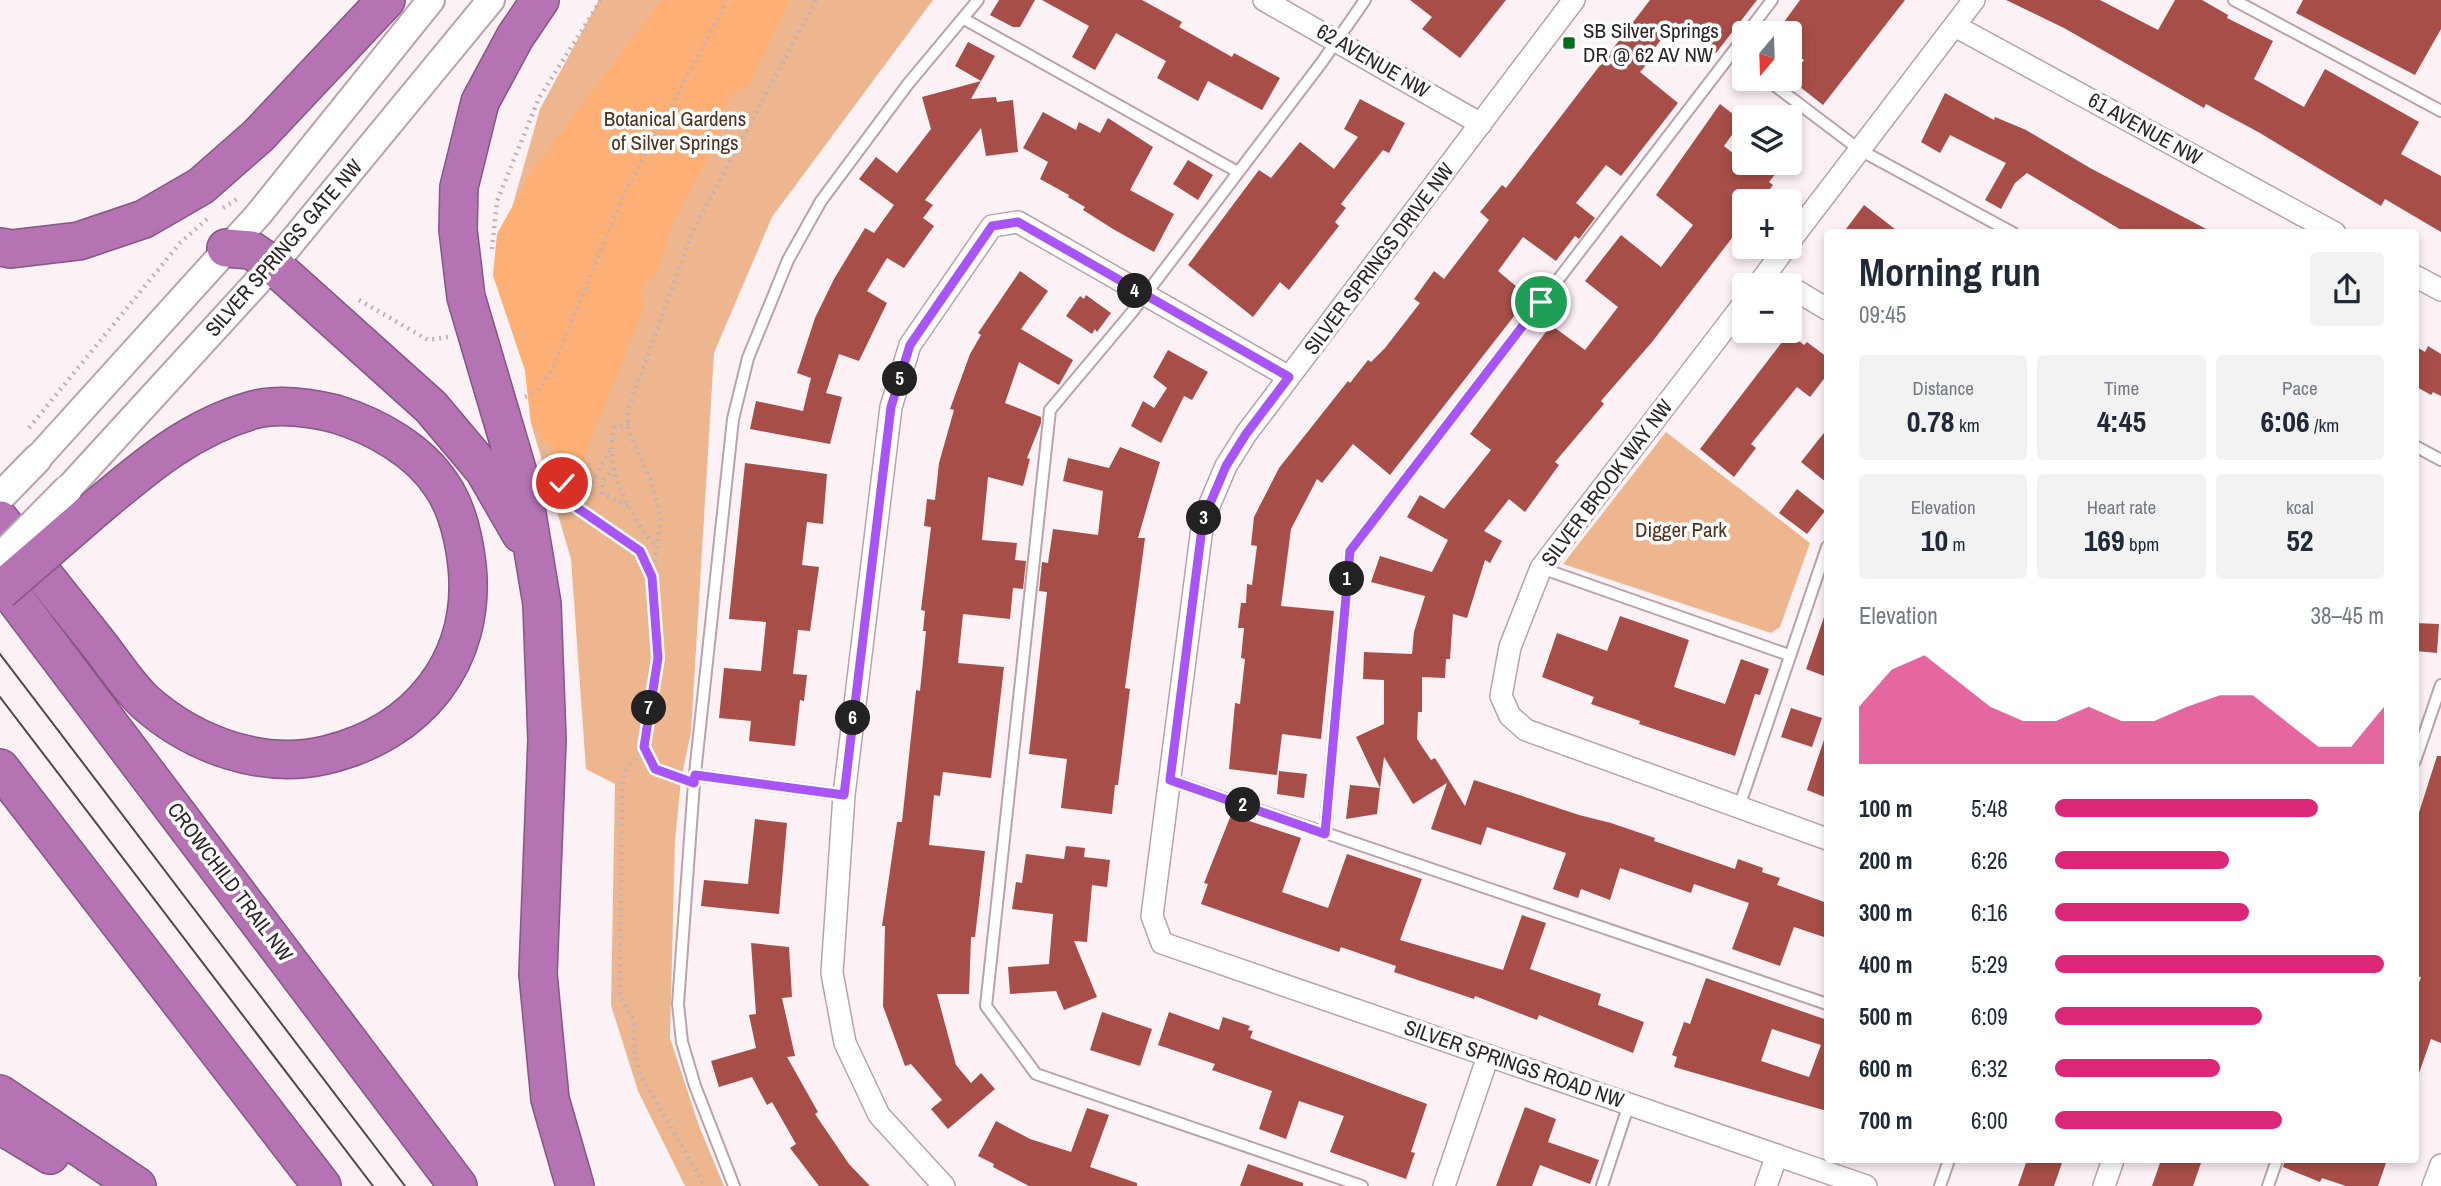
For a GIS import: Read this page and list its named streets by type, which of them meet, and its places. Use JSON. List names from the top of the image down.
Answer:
{
  "streets": {
    "highway": ["CROWCHILD TRAIL NW"],
    "street": [
      "62 AVENUE NW",
      "61 AVENUE NW",
      "SILVER SPRINGS GATE NW",
      "SILVER SPRINGS DRIVE NW",
      "SILVER BROOK WAY NW",
      "SILVER SPRINGS ROAD NW"
    ]
  },
  "crossings": [
    ["62 AVENUE NW", "SILVER SPRINGS DRIVE NW"],
    ["SILVER SPRINGS DRIVE NW", "SILVER SPRINGS ROAD NW"]
  ],
  "parks": ["Botanical Gardens of Silver Springs", "Digger Park"],
  "places": {
    "transit": ["SB Silver Springs DR @ 62 AV NW"]
  },
  "north": "bottom",
  "page": {
    "map_buttons": ["+", "−"],
    "heading": ["Morning run", "09:45"],
    "pins": [
      "4",
      "5",
      "3",
      "1",
      "7",
      "6",
      "2"
    ],
    "stats": [
      ["Distance", "0.78 km"],
      ["Time", "4:45"],
      ["Pace", "6:06 /km"],
      ["Elevation", "10 m"],
      ["Heart rate", "169 bpm"],
      ["kcal", "52"]
    ],
    "chart": ["Elevation", "38–45 m"],
    "list": [
      {
        "name": "100 m",
        "note": "5:48"
      },
      {
        "name": "200 m",
        "note": "6:26"
      },
      {
        "name": "300 m",
        "note": "6:16"
      },
      {
        "name": "400 m",
        "note": "5:29"
      },
      {
        "name": "500 m",
        "note": "6:09"
      },
      {
        "name": "600 m",
        "note": "6:32"
      },
      {
        "name": "700 m",
        "note": "6:00"
      }
    ]
  }
}
